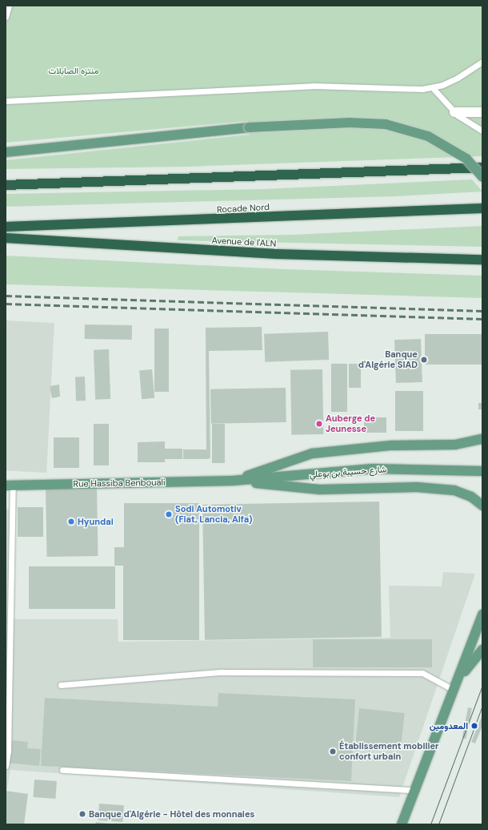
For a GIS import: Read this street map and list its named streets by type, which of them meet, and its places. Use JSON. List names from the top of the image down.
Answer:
{
  "streets": {
    "highway": ["Rocade Nord", "Avenue de l'ALN"],
    "main road": ["شارع حسيبة بن بوعلي", "Rue Hassiba Benbouali"]
  },
  "crossings": [
    ["شارع حسيبة بن بوعلي", "Rue Hassiba Benbouali"]
  ],
  "parks": ["منتزه الصابلات"],
  "places": [
    "Banque d'Algérie SIAD",
    "Auberge de Jeunesse",
    "Sodi Automotiv (Fiat, Lancia, Alfa)",
    "Hyundai",
    "المعدومين",
    "Établissement mobilier confort urbain",
    "Banque d'Algérie - Hôtel des monnaies"
  ]
}
